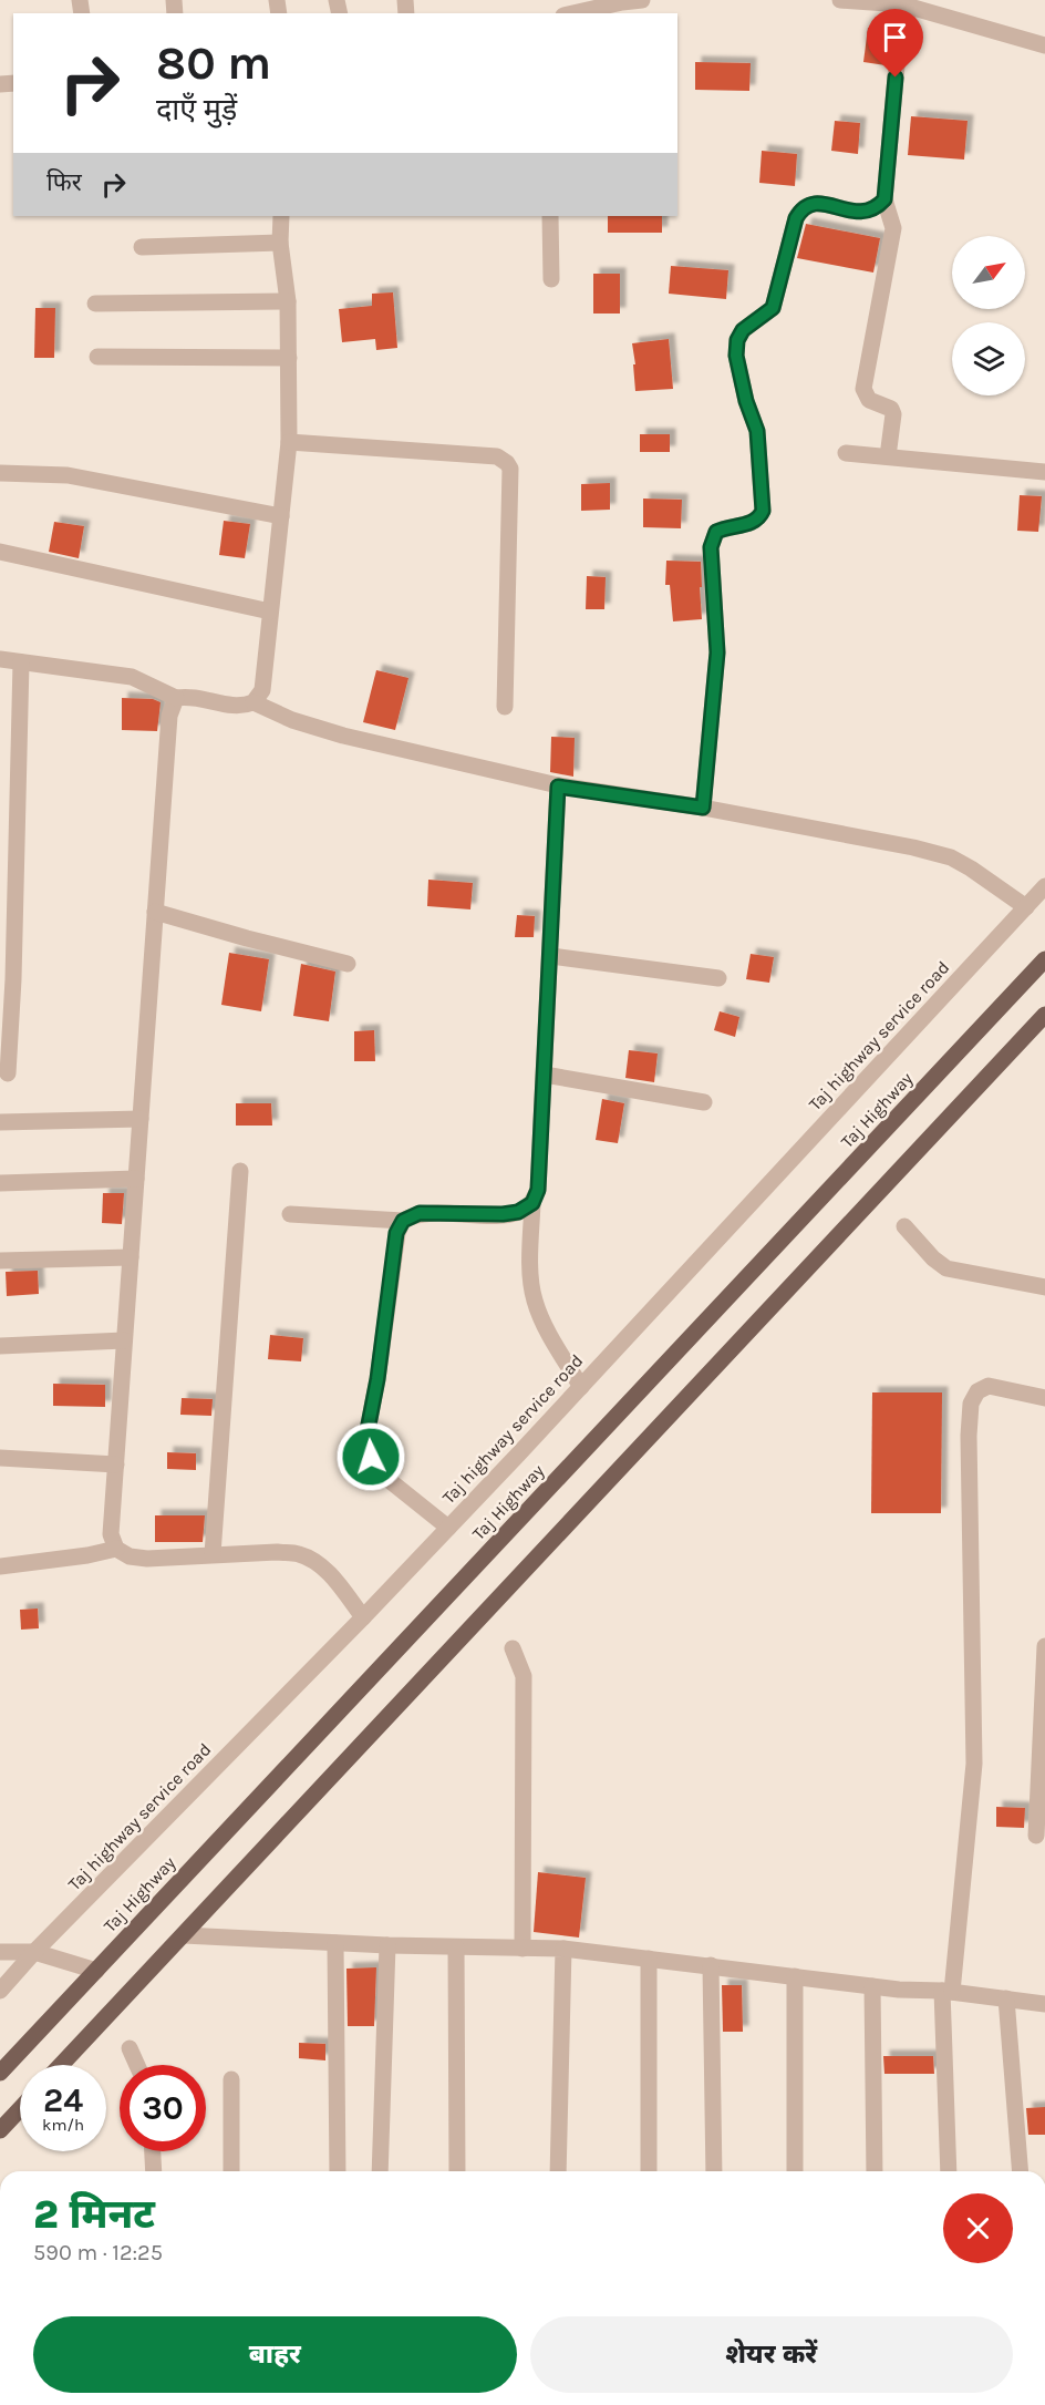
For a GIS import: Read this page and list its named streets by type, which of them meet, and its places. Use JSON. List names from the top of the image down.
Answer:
{
  "streets": {
    "main road": ["Taj Highway"],
    "street": ["Taj highway service road"]
  },
  "north": "top right",
  "page": {
    "turn": ["80 m", "दाएँ मुड़ें"],
    "then": "फिर",
    "speed": "24 km/h",
    "limit": "30",
    "heading": ["2 मिनट", "590 m · 12:25"],
    "buttons": ["बाहर", "शेयर करें"]
  }
}
